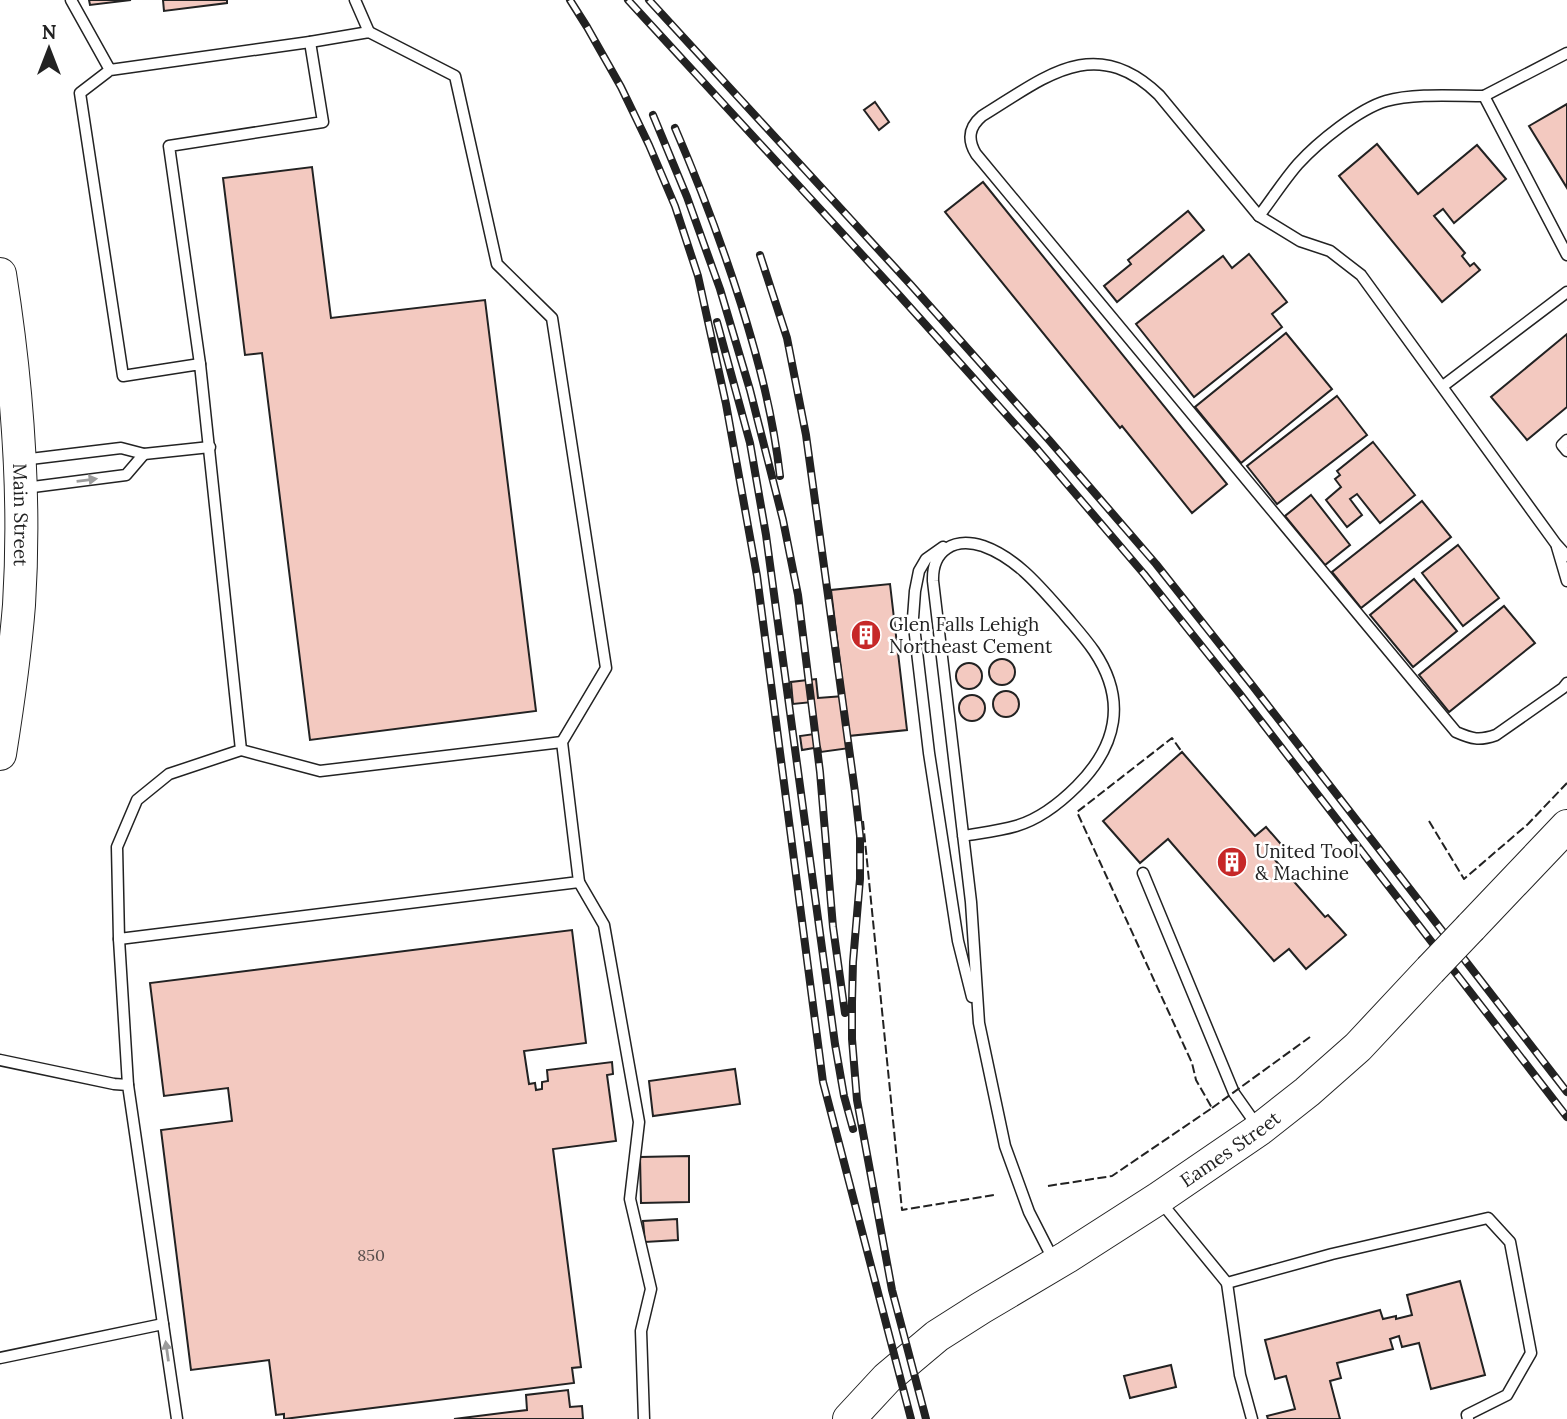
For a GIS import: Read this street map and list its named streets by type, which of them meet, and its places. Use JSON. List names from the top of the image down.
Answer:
{
  "streets": {
    "main road": ["Main Street", "Eames Street"]
  },
  "places": {
    "building": ["Glen Falls Lehigh Northeast Cement", "United Tool & Machine"]
  },
  "house_numbers": ["850"],
  "north": "top"
}
